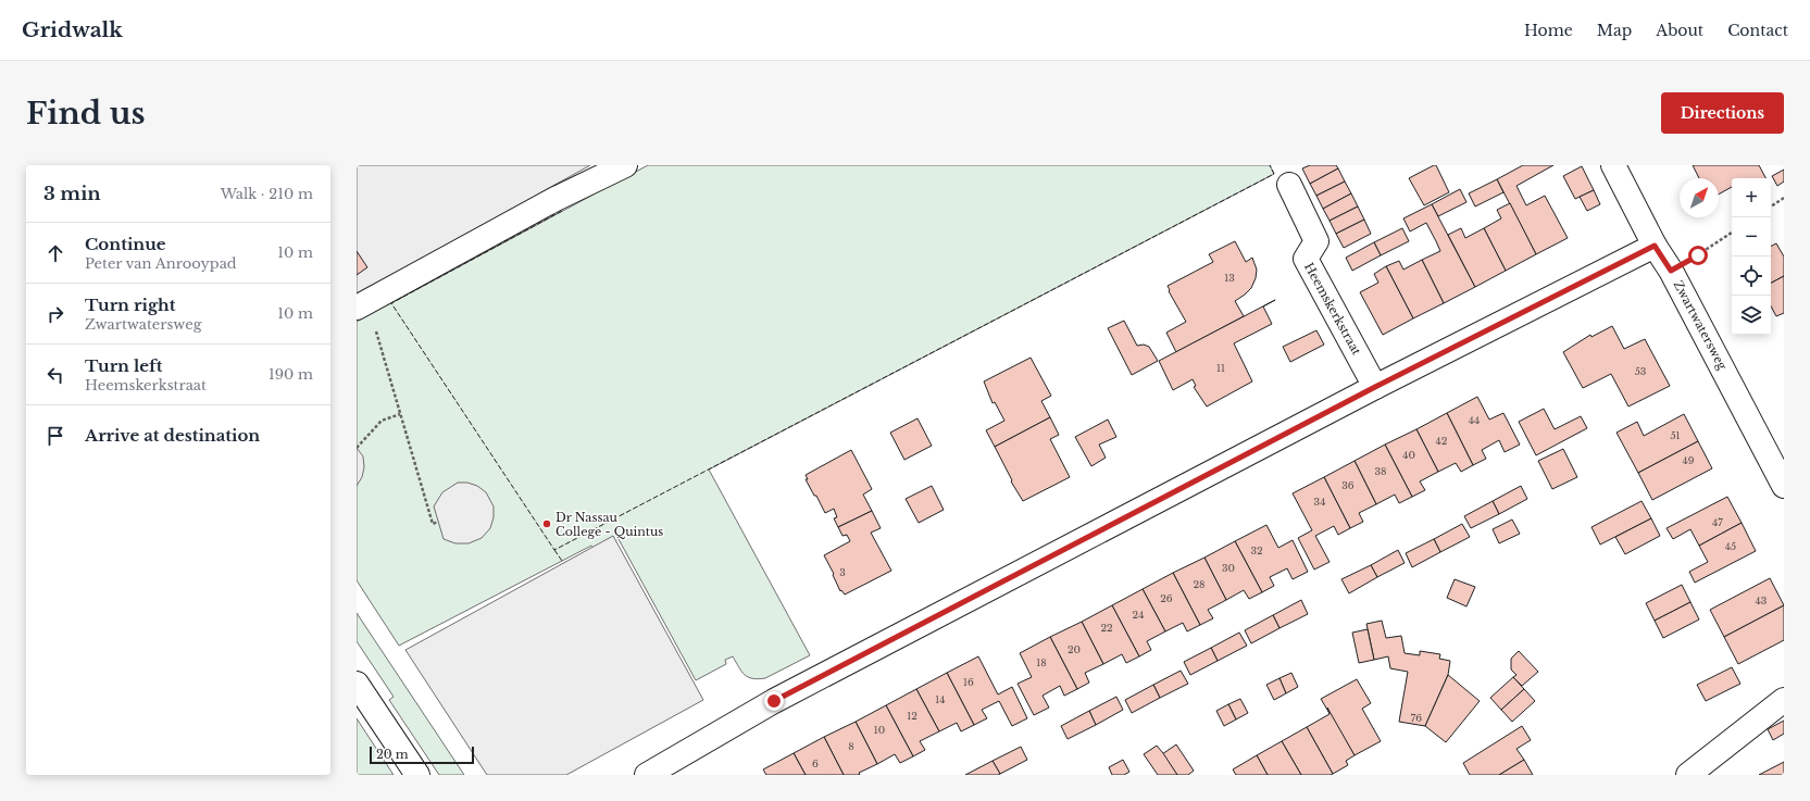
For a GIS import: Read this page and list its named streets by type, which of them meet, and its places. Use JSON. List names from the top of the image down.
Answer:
{
  "streets": {
    "street": ["Heemskerkstraat", "Zwartwatersweg"]
  },
  "places": ["Dr Nassau College - Quintus"],
  "house_numbers": [
    "13",
    "11",
    "53",
    "44",
    "51",
    "42",
    "40",
    "49",
    "38",
    "36",
    "34",
    "47",
    "45",
    "32",
    "30",
    "3",
    "28",
    "26",
    "43",
    "24",
    "22",
    "20",
    "18",
    "16",
    "14",
    "12",
    "76",
    "10",
    "8",
    "6"
  ],
  "scale_bar": "20 m",
  "north": "top right",
  "page": {
    "header": "Gridwalk",
    "nav": [
      "Home",
      "Map",
      "About",
      "Contact"
    ],
    "buttons": "Directions",
    "title": "Find us",
    "heading": ["3 min", "Walk · 210 m"],
    "map_buttons": ["+", "−"],
    "list": [
      ["Continue", "Peter van Anrooypad", "10 m"],
      ["Turn right", "Zwartwatersweg", "10 m"],
      ["Turn left", "Heemskerkstraat", "190 m"],
      "Arrive at destination"
    ],
    "scale": "20 m"
  }
}
